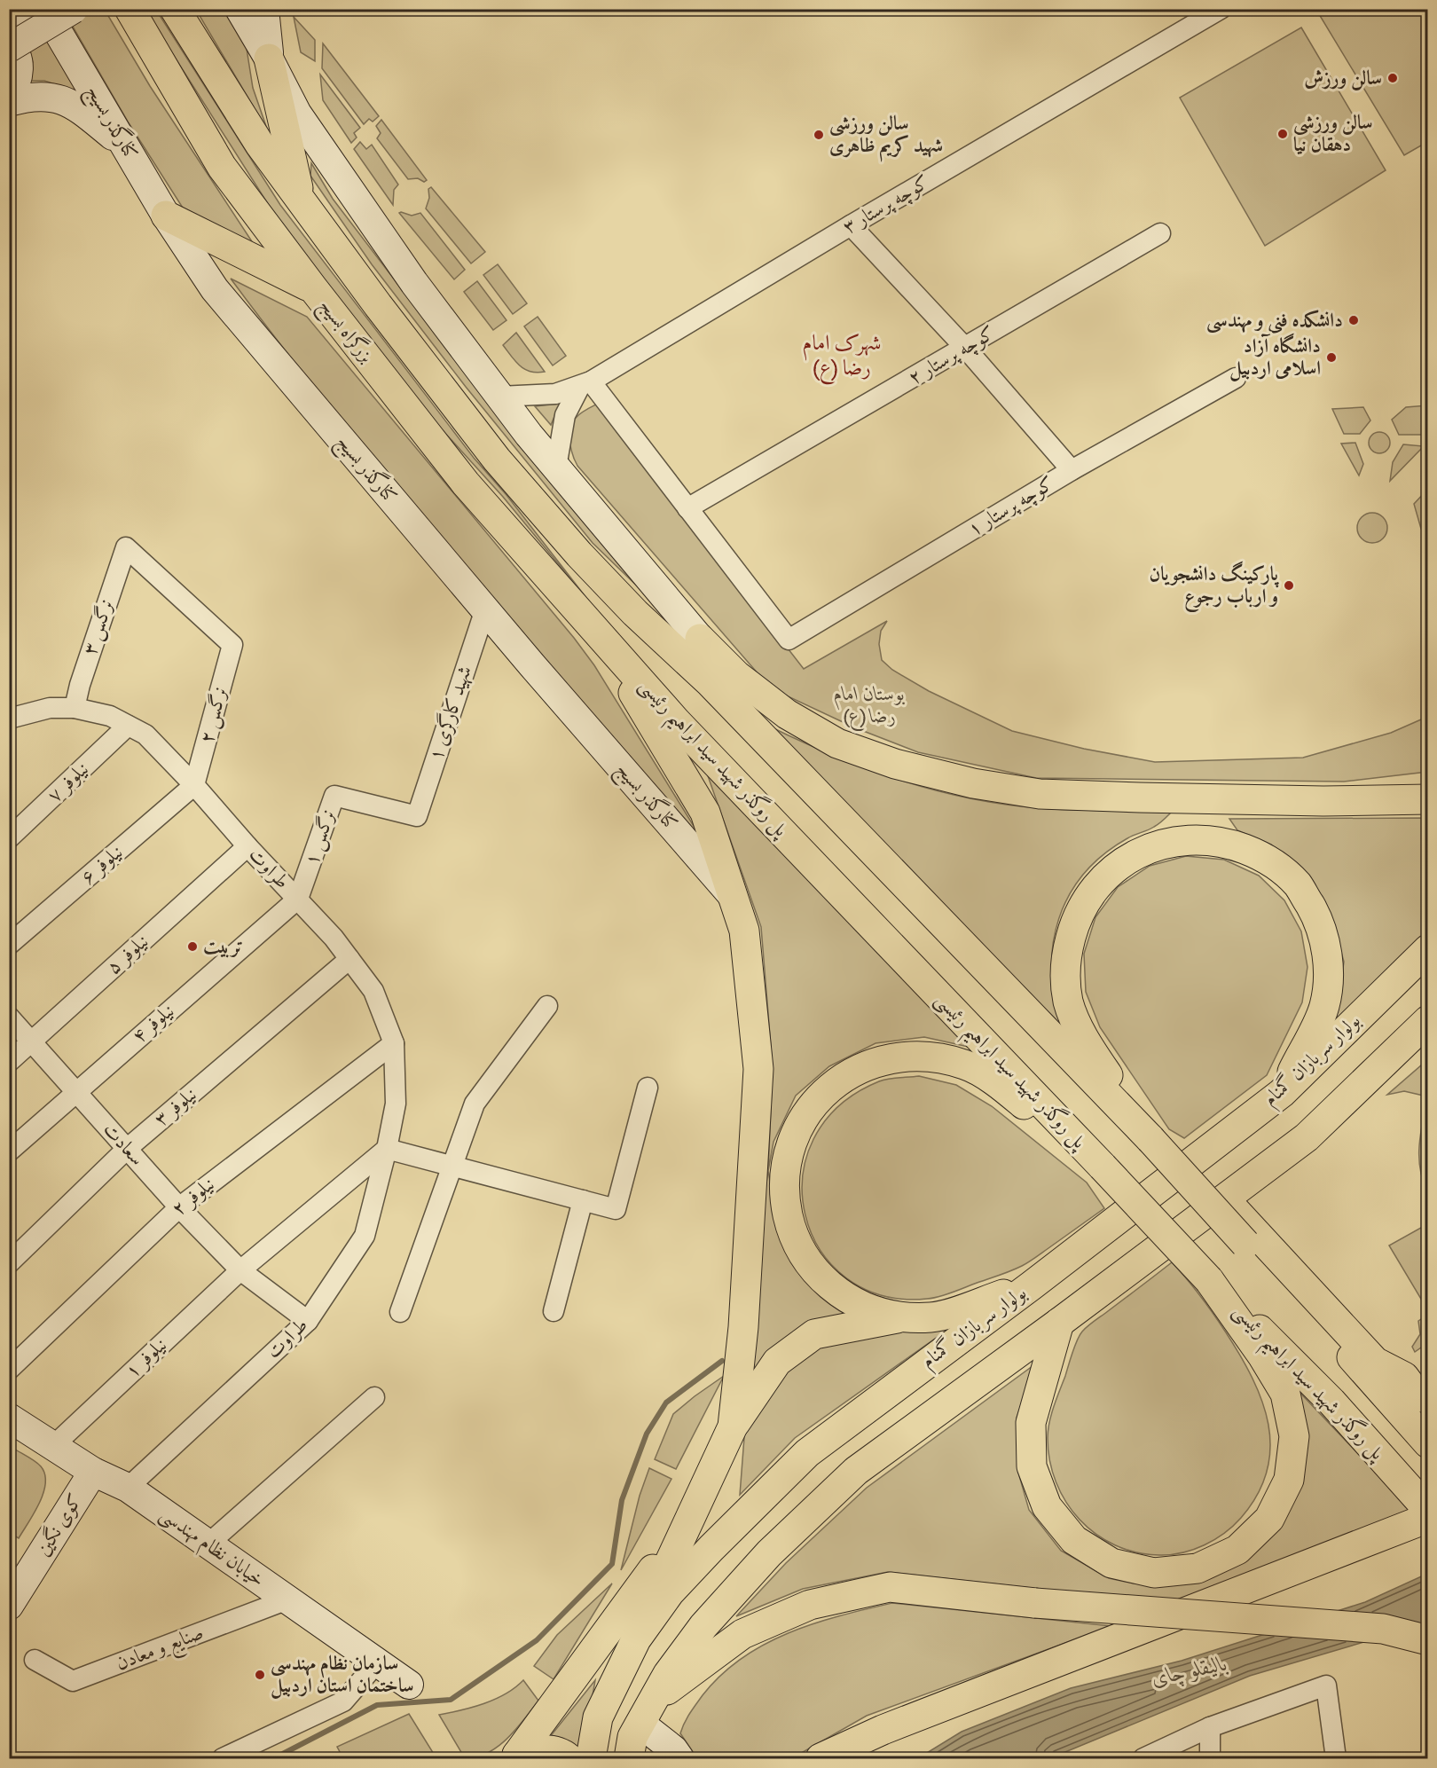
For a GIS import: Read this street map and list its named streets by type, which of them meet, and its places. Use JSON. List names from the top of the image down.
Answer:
{
  "streets": {
    "highway": ["بزرگراه بسیج", "پل روگذر شهید سید ابراهیم رئیسی", "بولوار سربازان گمنام"],
    "main road": ["کنارگذر بسیج", "کوی نگین", "خیابان نظام مهندسی"],
    "street": [
      "کوچه پرستار ۳",
      "کوچه پرستار ۲",
      "کوچه پرستار ۱",
      "نرگس ۳",
      "شهید کارگری ۱",
      "نرگس ۲",
      "نیلوفر ۷",
      "نرگس ۱",
      "نیلوفر ۶",
      "طراوت",
      "نیلوفر ۵",
      "نیلوفر ۴",
      "نیلوفر ۳",
      "سعادت",
      "نیلوفر ۲",
      "نیلوفر ۱",
      "صنایع و معادن"
    ]
  },
  "crossings": [
    ["کنارگذر بسیج", "شهید کارگری ۱"],
    ["بزرگراه بسیج", "پل روگذر شهید سید ابراهیم رئیسی"],
    ["کوچه پرستار ۲", "کوچه پرستار ۱"],
    ["نرگس ۳", "نرگس ۲"],
    ["نرگس ۳", "طراوت"],
    ["شهید کارگری ۱", "نرگس ۱"],
    ["نرگس ۲", "نیلوفر ۶"],
    ["نرگس ۲", "طراوت"],
    ["نیلوفر ۷", "طراوت"],
    ["نرگس ۱", "طراوت"],
    ["نرگس ۱", "نیلوفر ۴"],
    ["نیلوفر ۶", "طراوت"],
    ["طراوت", "نیلوفر ۵"],
    ["طراوت", "نیلوفر ۴"],
    ["طراوت", "نیلوفر ۳"],
    ["طراوت", "سعادت"],
    ["طراوت", "نیلوفر ۲"],
    ["طراوت", "خیابان نظام مهندسی"],
    ["نیلوفر ۵", "سعادت"],
    ["نیلوفر ۴", "سعادت"],
    ["نیلوفر ۳", "سعادت"],
    ["سعادت", "نیلوفر ۲"],
    ["سعادت", "نیلوفر ۱"],
    ["نیلوفر ۱", "خیابان نظام مهندسی"],
    ["کوی نگین", "خیابان نظام مهندسی"],
    ["خیابان نظام مهندسی", "صنایع و معادن"]
  ],
  "districts": ["شهرک امام رضا (ع)"],
  "water": ["بالیقلو چای"],
  "parks": ["بوستان امام رضا (ع)"],
  "places": [
    "سالن ورزش",
    "سالن ورزشی دهقان نیا",
    "سالن ورزشی شهید کریم ظاهری",
    "دانشکده فنی و مهندسی",
    "دانشگاه آزاد اسلامی اردبیل",
    "پارکینگ دانشجویان و ارباب رجوع",
    "تربیت",
    "سازمان نظام مهندسی ساختمان استان اردبیل"
  ]
}
